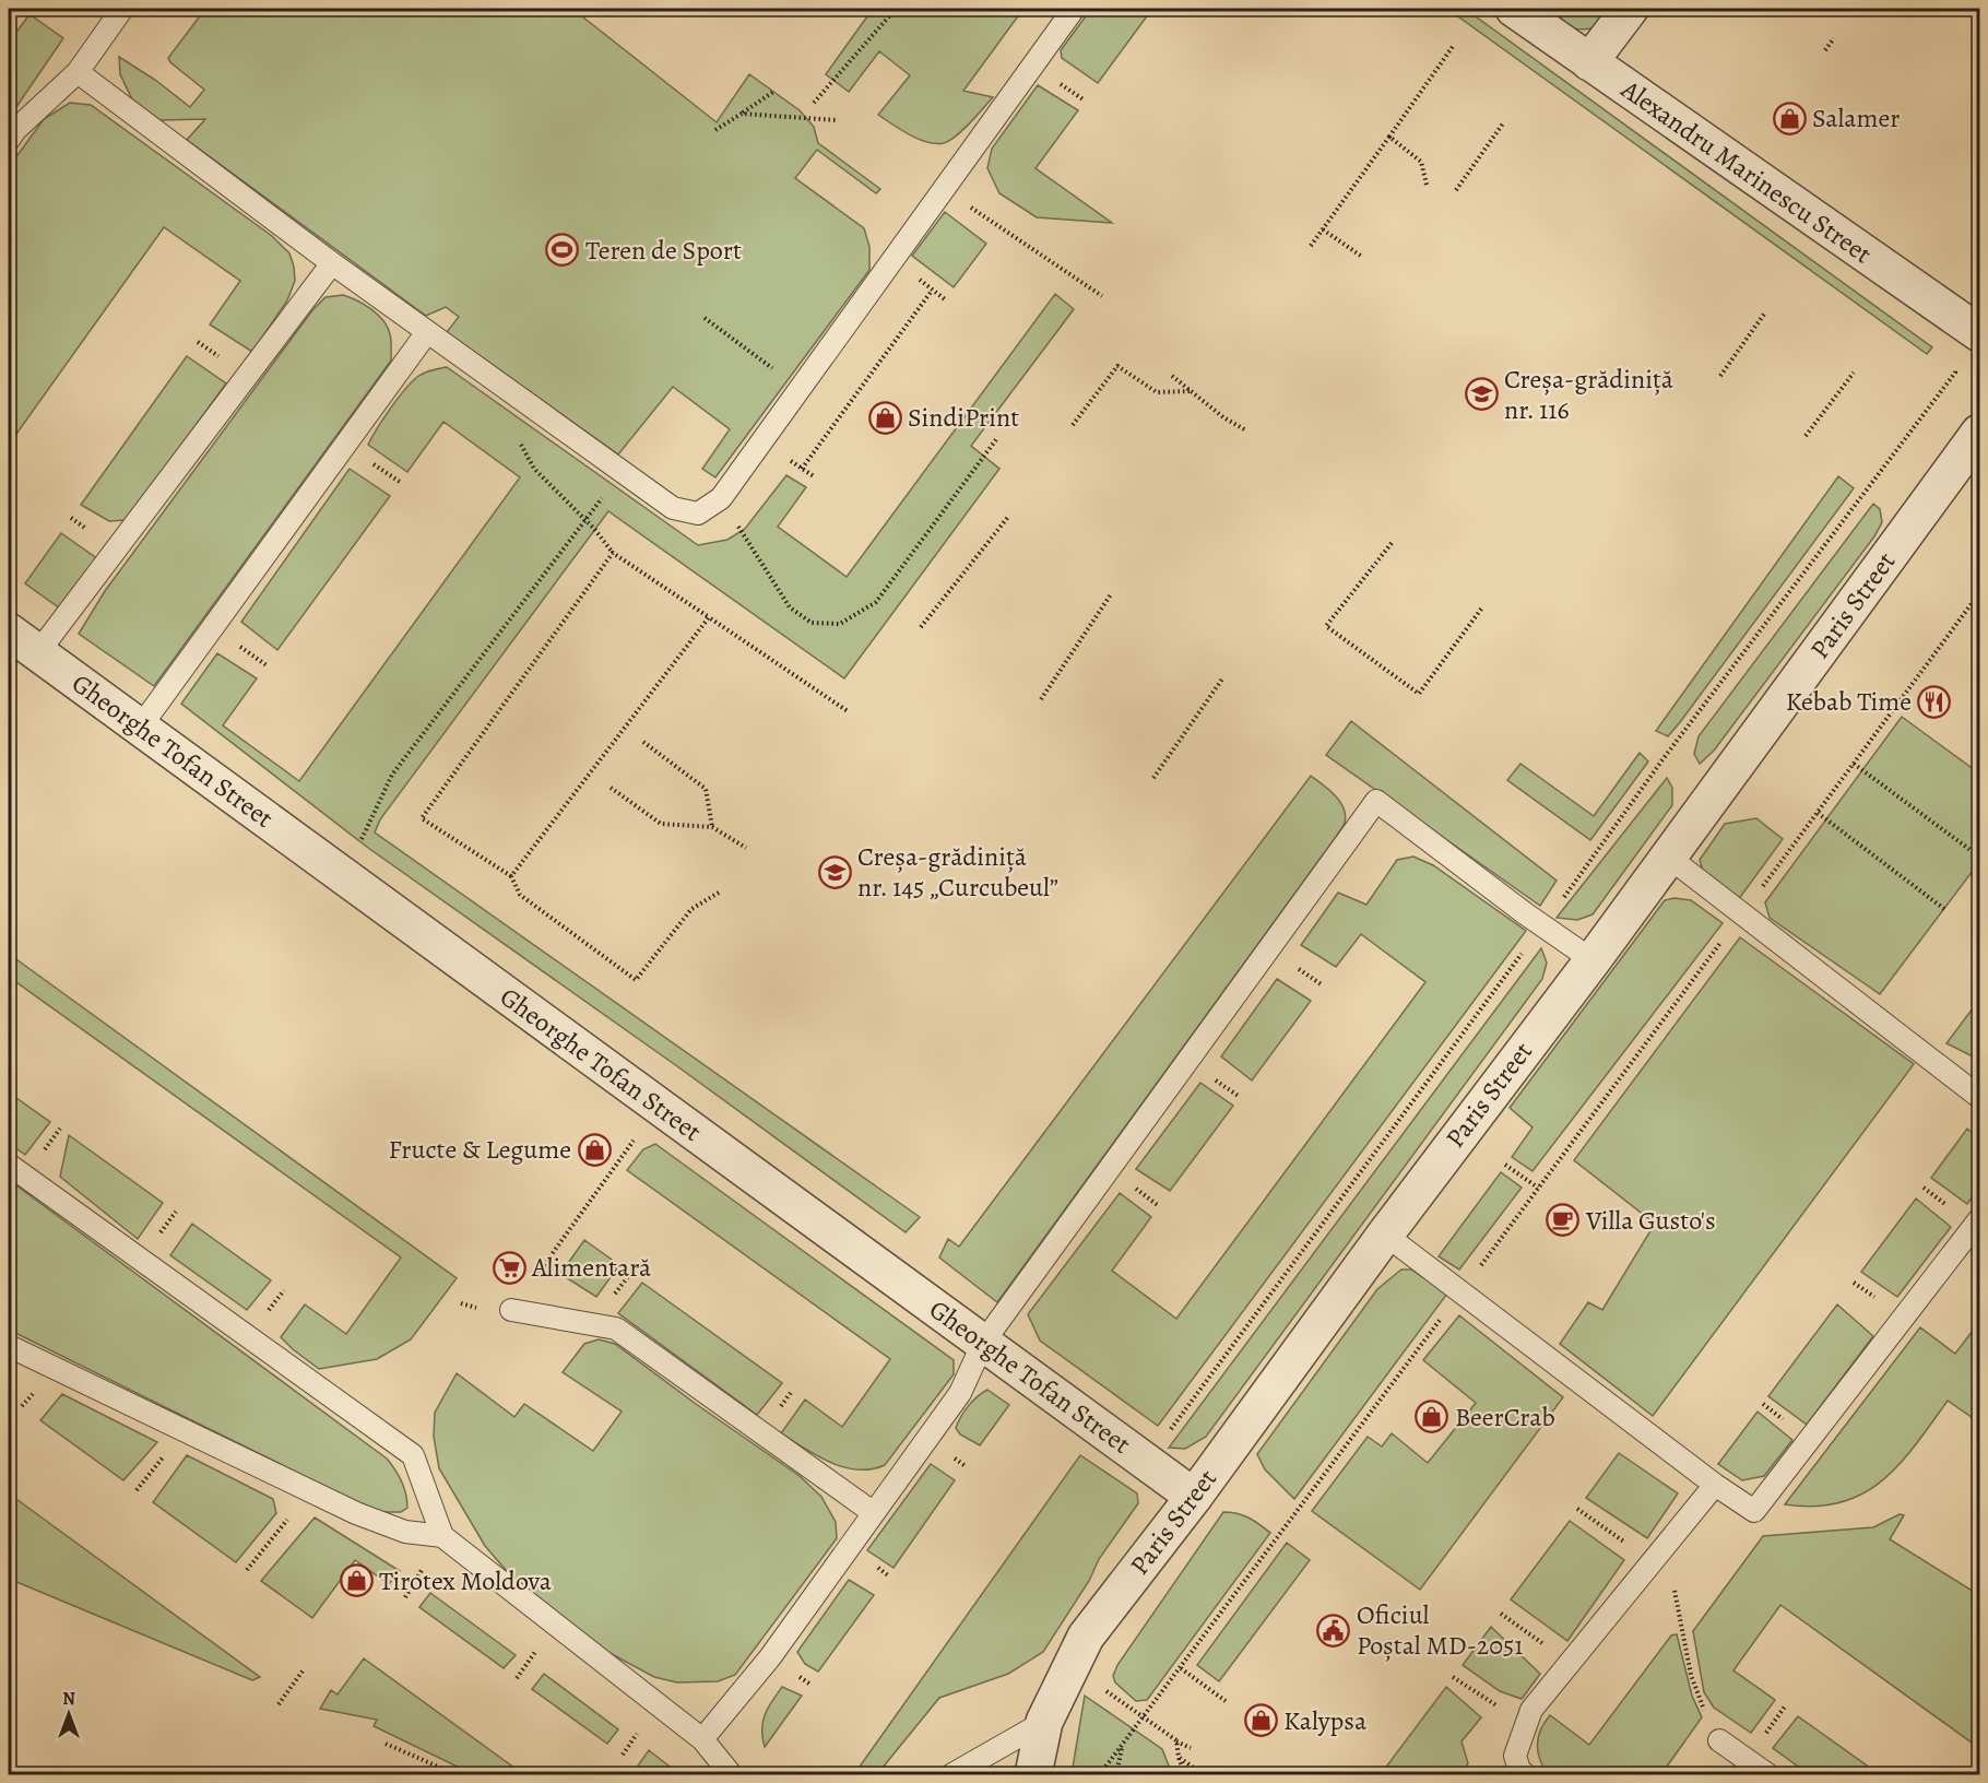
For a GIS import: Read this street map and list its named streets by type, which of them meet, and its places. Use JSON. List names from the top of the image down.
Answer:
{
  "streets": {
    "street": ["Alexandru Marinescu Street", "Paris Street", "Gheorghe Tofan Street"]
  },
  "crossings": [
    ["Paris Street", "Gheorghe Tofan Street"]
  ],
  "places": {
    "shop": [
      "Salamer",
      "SindiPrint",
      "Fructe & Legume",
      "BeerCrab",
      "Tirotex Moldova",
      "Kalypsa"
    ],
    "sports": ["Teren de Sport"],
    "school or university": ["Creșa-grădiniță nr. 116", "Creșa-grădiniță nr. 145 „Curcubeul”"],
    "restaurant": ["Kebab Time"],
    "cafe": ["Villa Gusto's"],
    "supermarket": ["Alimentară"],
    "public building": ["Oficiul Poștal MD-2051"]
  },
  "north": "top"
}
